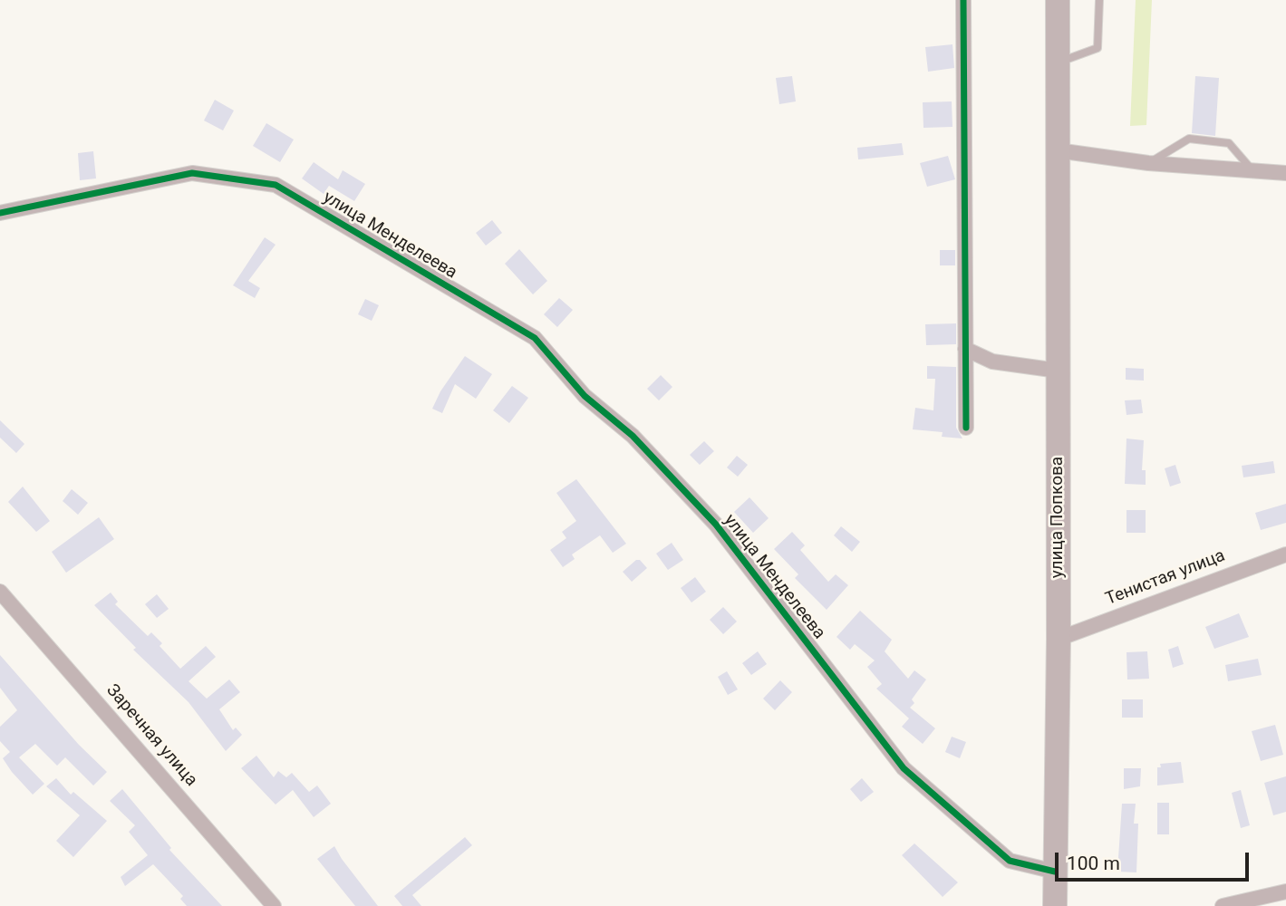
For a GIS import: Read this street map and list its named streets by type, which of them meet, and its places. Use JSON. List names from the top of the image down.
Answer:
{
  "streets": {
    "main road": ["улица Попкова"],
    "street": ["улица Менделеева", "Тенистая улица", "Заречная улица"]
  },
  "crossings": [
    ["улица Менделеева", "улица Попкова"],
    ["улица Попкова", "Тенистая улица"]
  ],
  "scale_bar": "100 m"
}
